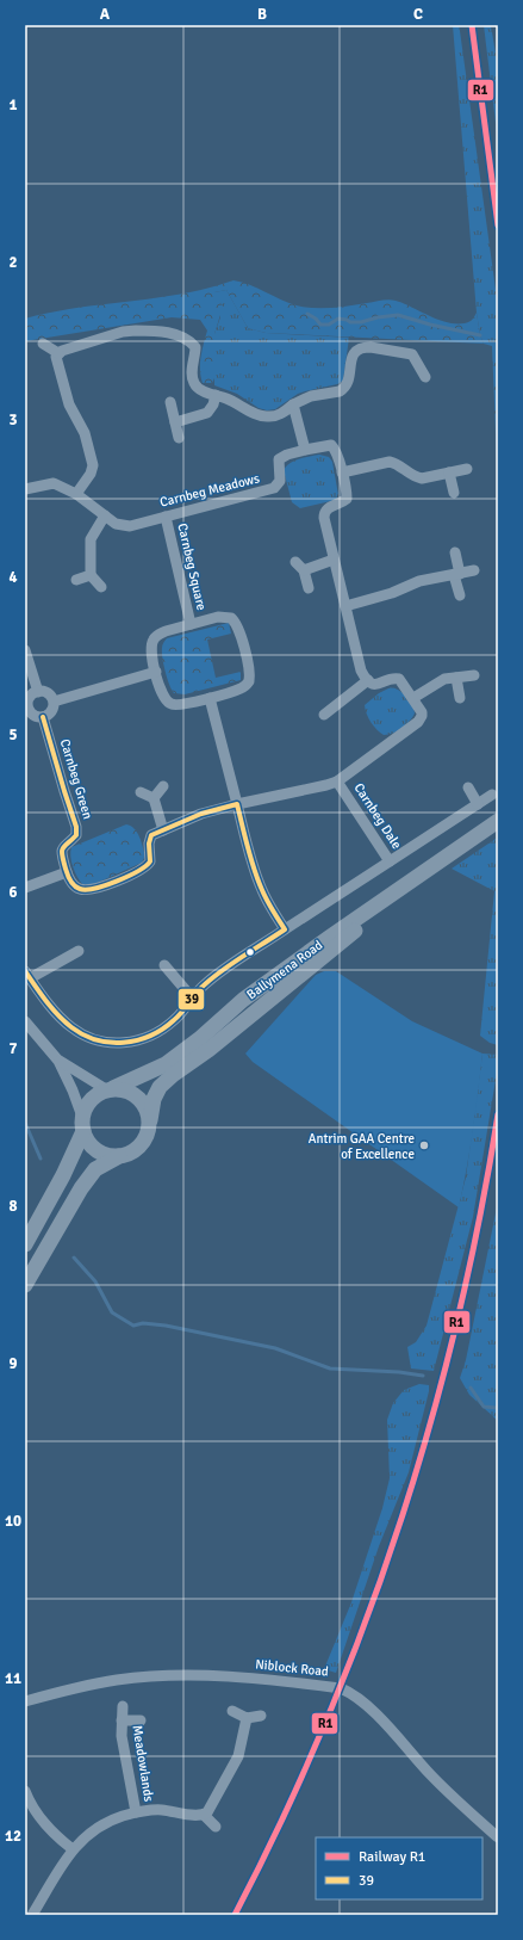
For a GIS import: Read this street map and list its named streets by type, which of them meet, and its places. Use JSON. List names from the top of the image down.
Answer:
{
  "streets": {
    "highway": ["Ballymena Road"],
    "street": [
      "Carnbeg Meadows",
      "Carnbeg Square",
      "Carnbeg Green",
      "Carnbeg Dale",
      "Niblock Road",
      "Meadowlands"
    ]
  },
  "crossings": [
    ["Carnbeg Meadows", "Carnbeg Square"]
  ],
  "places": ["Antrim GAA Centre of Excellence"],
  "lines": ["rail line R1", "transit line 39"],
  "legend": ["Railway R1", "39"],
  "grid": {
    "columns": ["A", "B", "C"],
    "rows": [
      "1",
      "2",
      "3",
      "4",
      "5",
      "6",
      "7",
      "8",
      "9",
      "10",
      "11",
      "12"
    ]
  }
}
